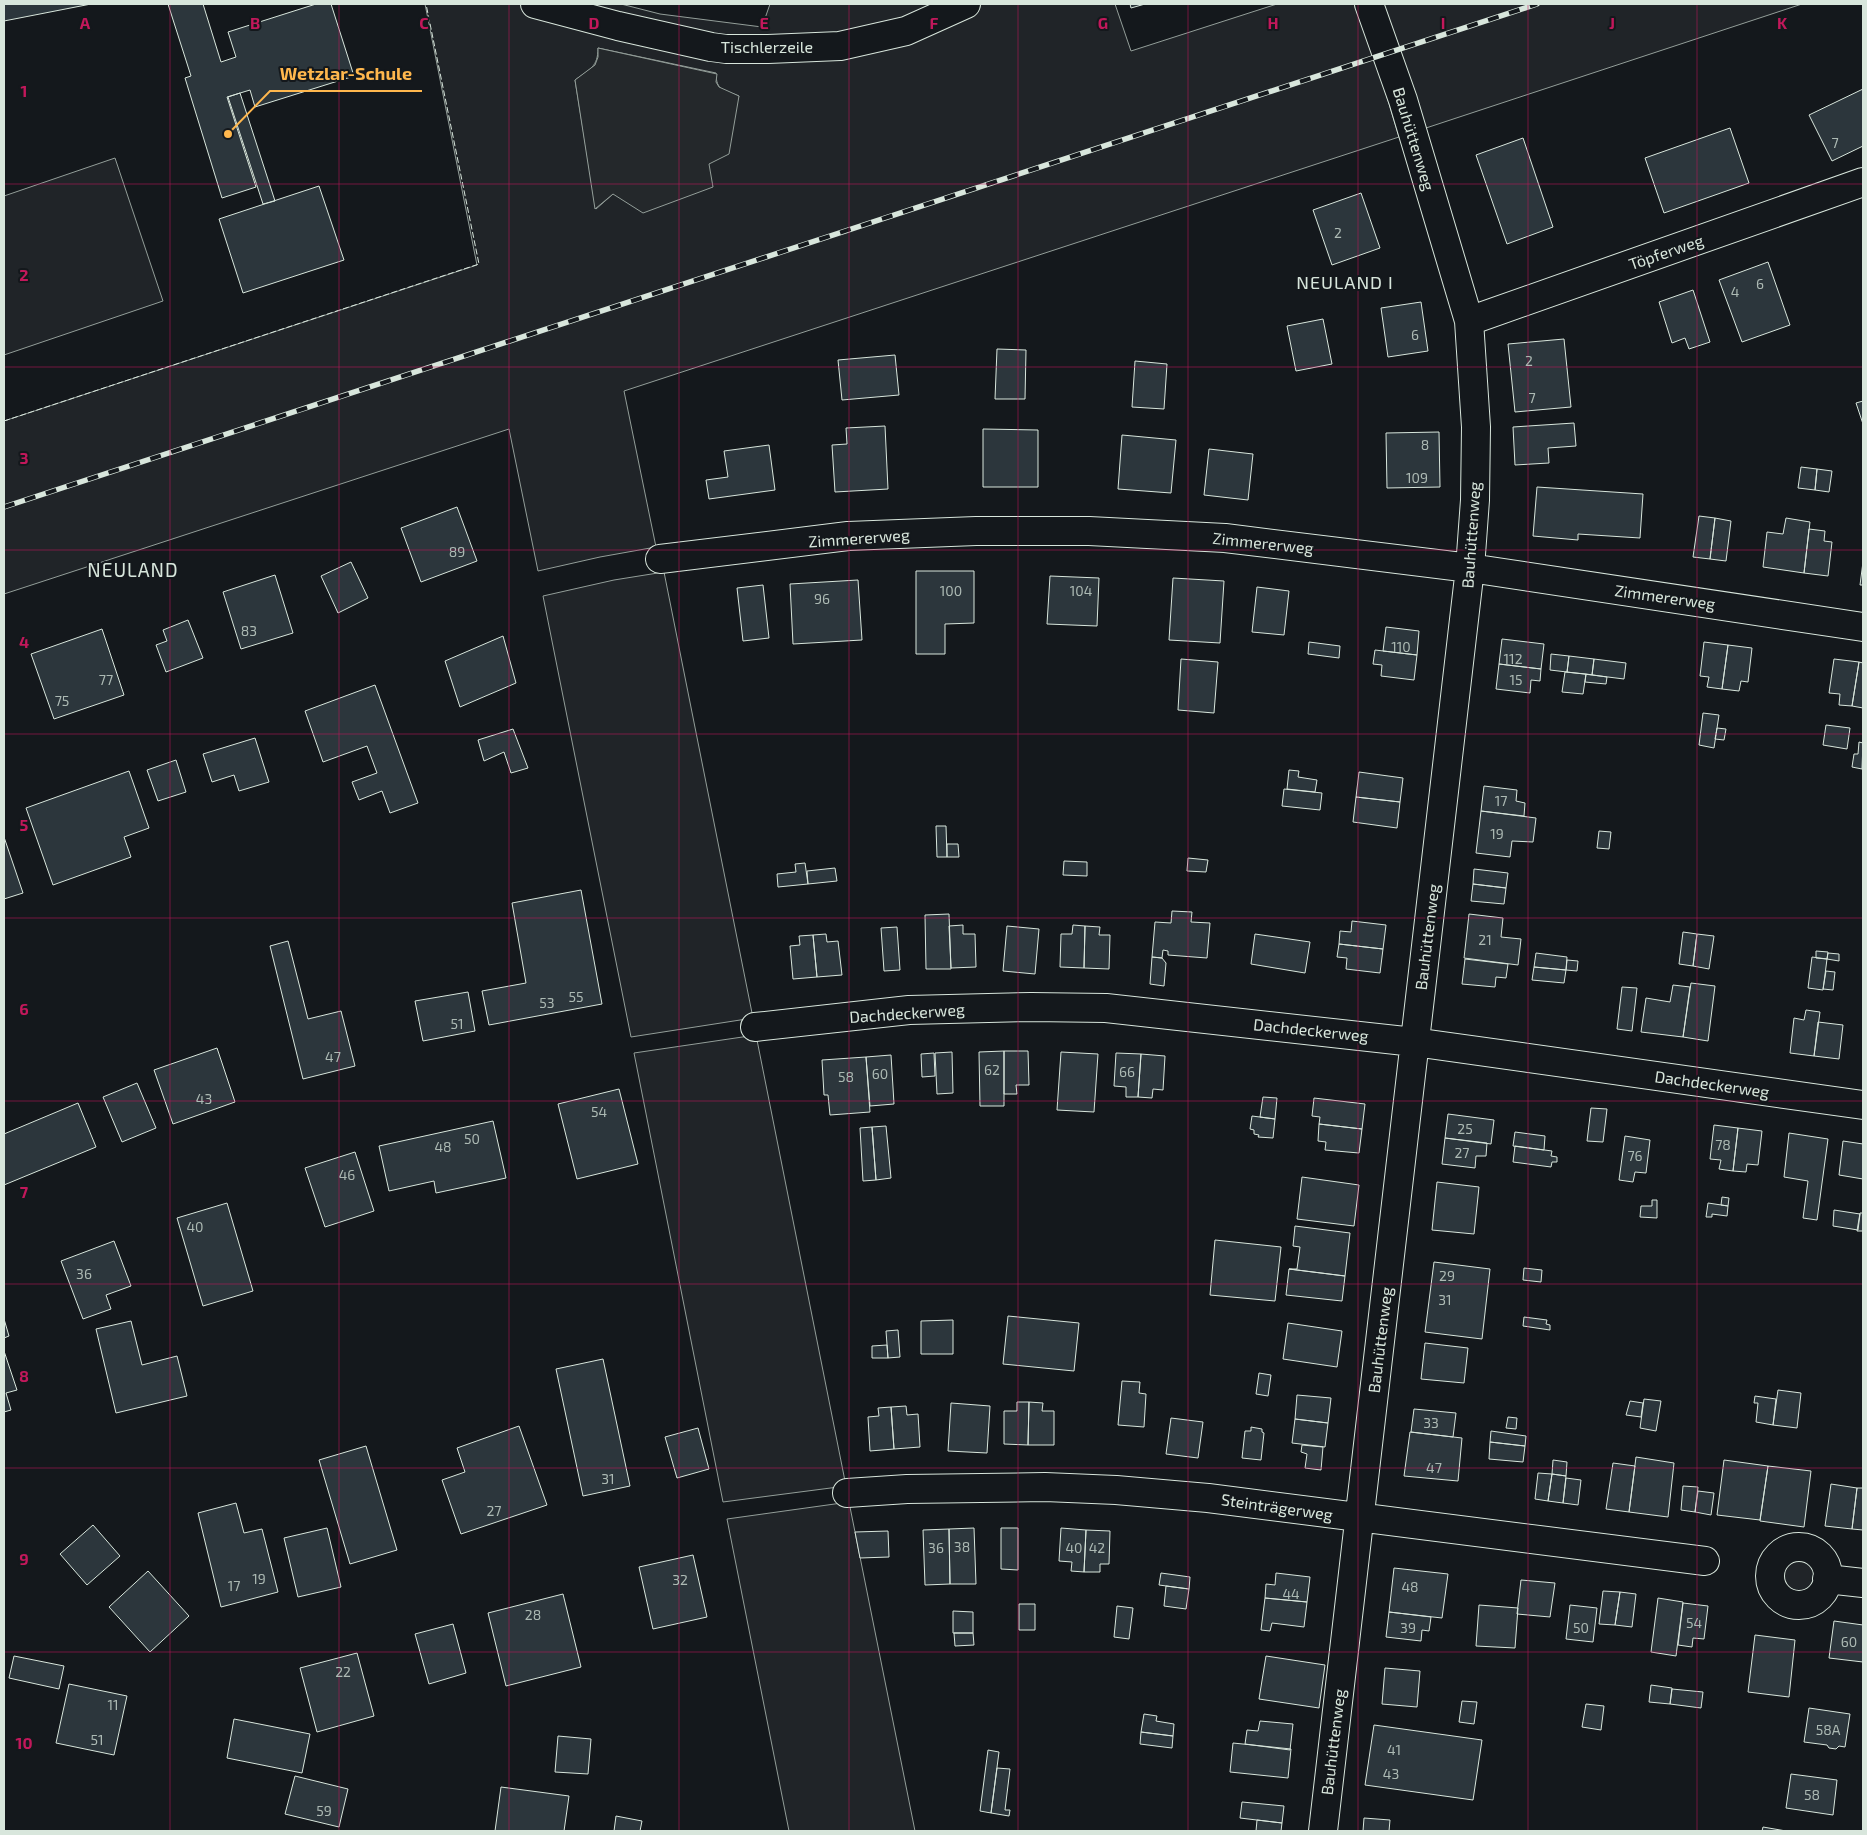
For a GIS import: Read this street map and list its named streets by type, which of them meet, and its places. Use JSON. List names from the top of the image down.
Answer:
{
  "streets": {
    "street": [
      "Tischlerzeile",
      "Bauhüttenweg",
      "Töpferweg",
      "Zimmererweg",
      "Dachdeckerweg",
      "Steinträgerweg"
    ]
  },
  "crossings": [
    ["Bauhüttenweg", "Töpferweg"],
    ["Bauhüttenweg", "Zimmererweg"],
    ["Bauhüttenweg", "Dachdeckerweg"],
    ["Bauhüttenweg", "Steinträgerweg"]
  ],
  "districts": ["NEULAND I", "NEULAND"],
  "places": ["Wetzlar-Schule"],
  "house_numbers": [
    "7",
    "2",
    "6",
    "4",
    "6",
    "2",
    "7",
    "8",
    "109",
    "89",
    "100",
    "104",
    "96",
    "83",
    "110",
    "112",
    "77",
    "15",
    "75",
    "17",
    "19",
    "21",
    "55",
    "53",
    "51",
    "47",
    "62",
    "66",
    "60",
    "58",
    "43",
    "54",
    "25",
    "50",
    "78",
    "48",
    "27",
    "76",
    "46",
    "40",
    "36",
    "29",
    "31",
    "33",
    "47",
    "31",
    "27",
    "38",
    "36",
    "40",
    "42",
    "19",
    "32",
    "17",
    "48",
    "44",
    "28",
    "54",
    "39",
    "50",
    "60",
    "22",
    "11",
    "58A",
    "51",
    "41",
    "43",
    "58",
    "59"
  ],
  "grid": {
    "columns": [
      "A",
      "B",
      "C",
      "D",
      "E",
      "F",
      "G",
      "H",
      "I",
      "J",
      "K"
    ],
    "rows": [
      "1",
      "2",
      "3",
      "4",
      "5",
      "6",
      "7",
      "8",
      "9",
      "10"
    ]
  }
}
